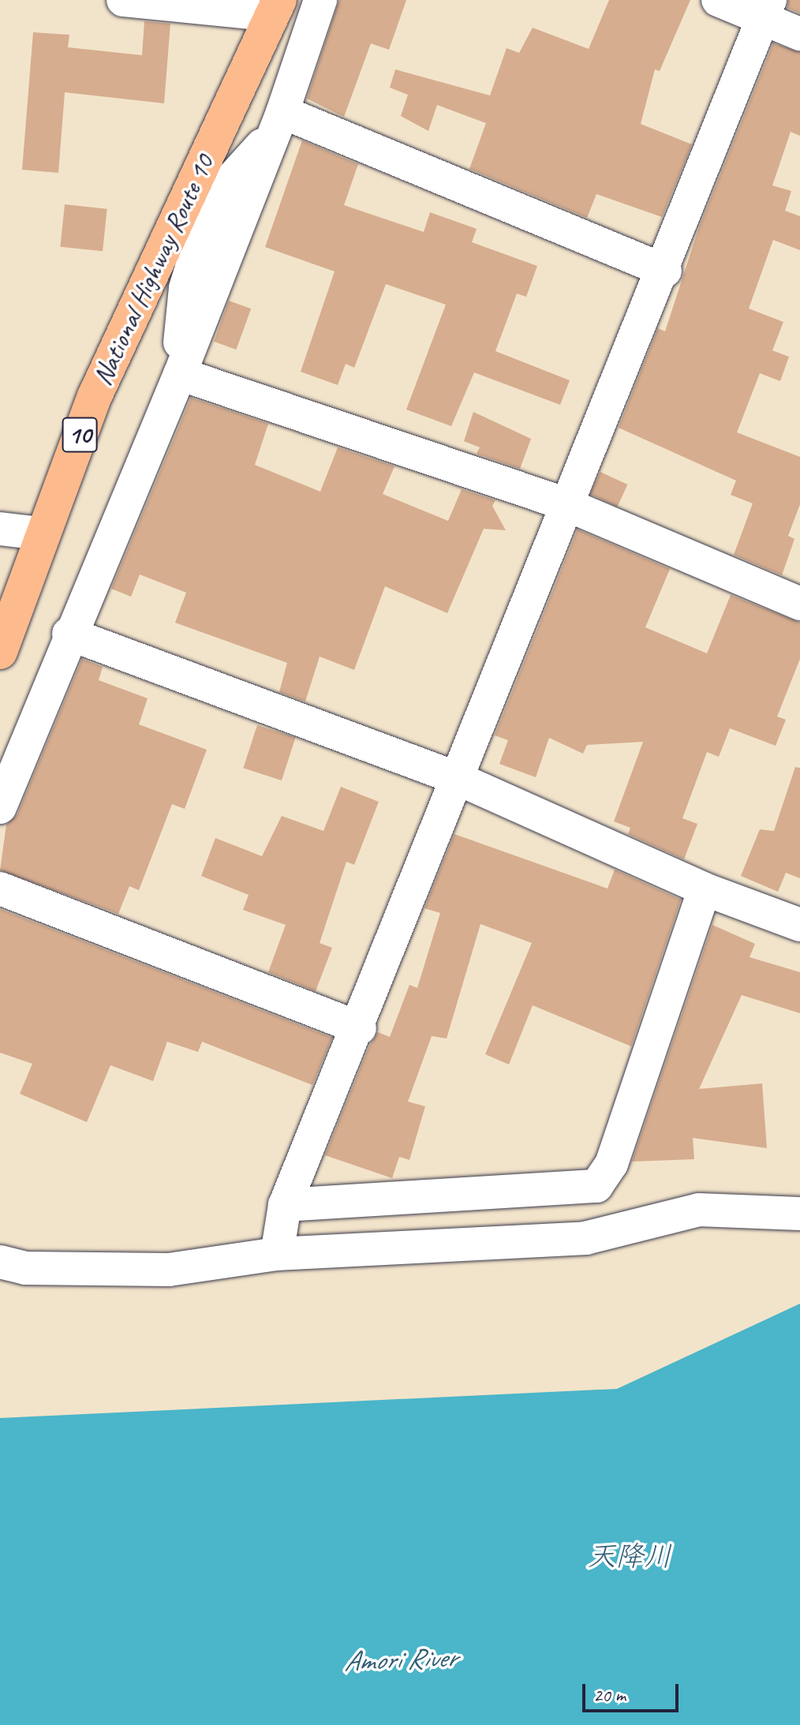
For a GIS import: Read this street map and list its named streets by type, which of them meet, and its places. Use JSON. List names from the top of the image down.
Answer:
{
  "streets": {
    "highway": ["National Highway Route 10", "10"]
  },
  "water": ["天降川", "Amori River"],
  "scale_bar": "20 m"
}
